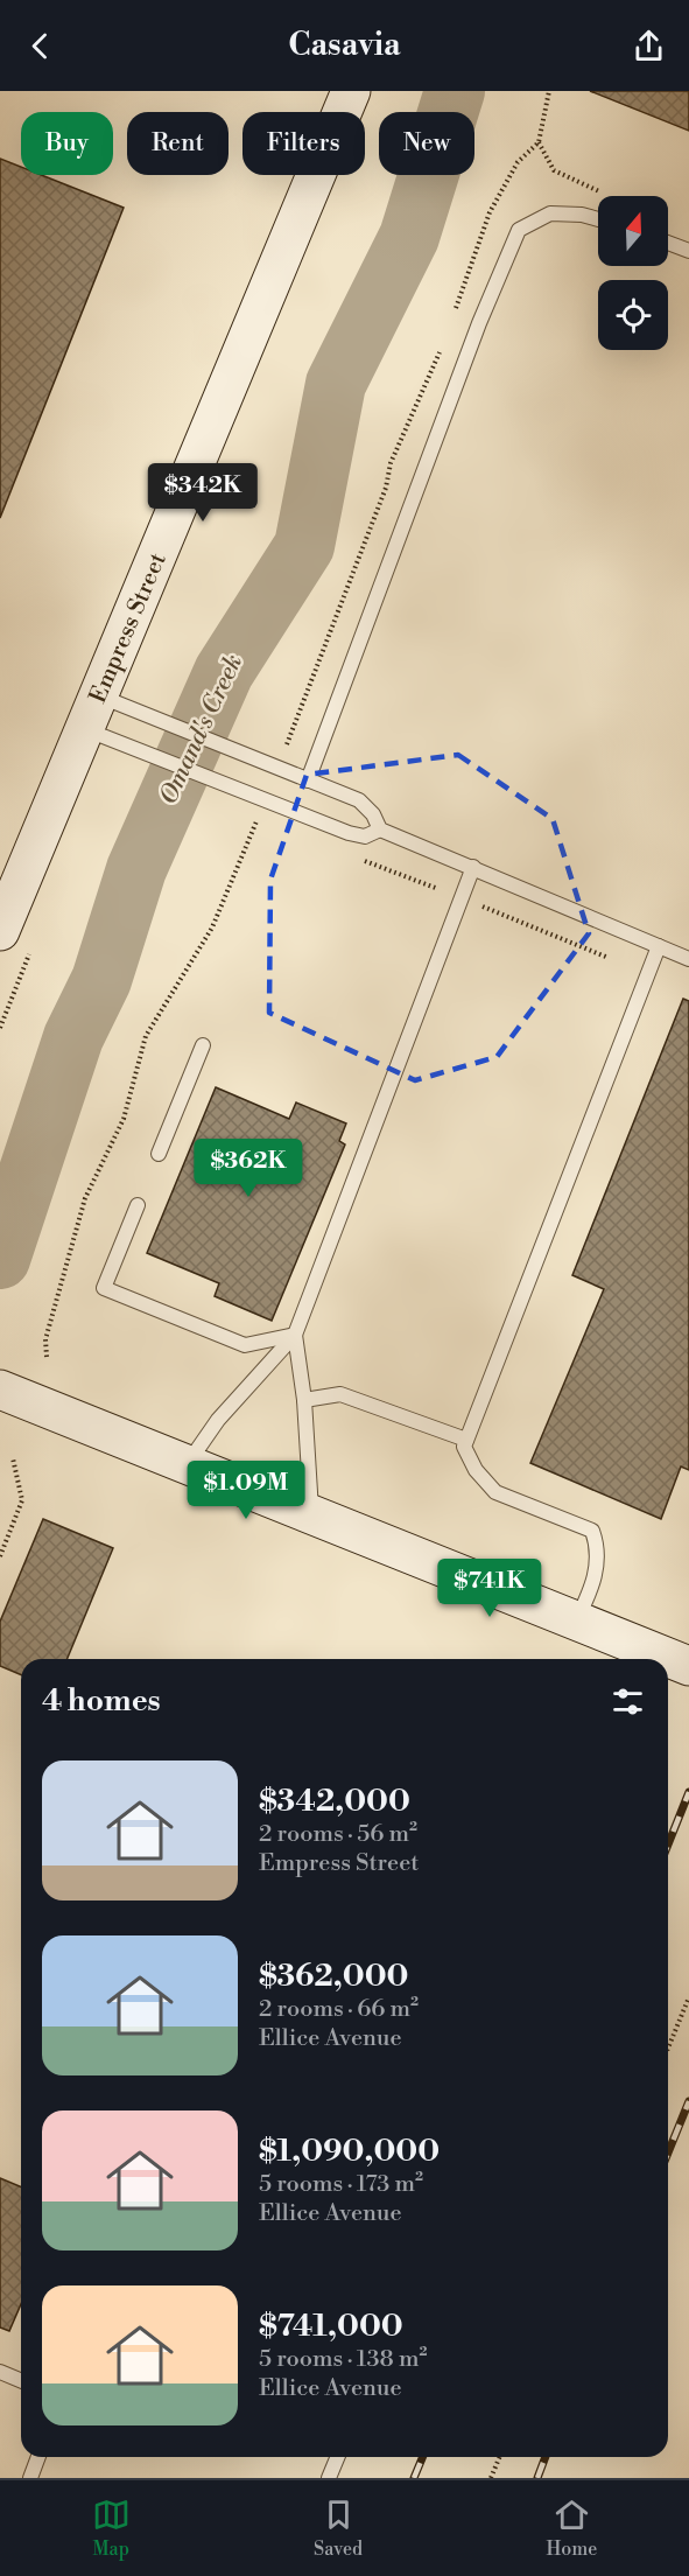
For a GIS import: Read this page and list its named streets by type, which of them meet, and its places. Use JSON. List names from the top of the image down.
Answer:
{
  "streets": {
    "main road": ["Empress Street"]
  },
  "water": ["Omand's Creek"],
  "north": "top",
  "page": {
    "header": "Casavia",
    "chip": [
      "Buy",
      "Rent",
      "Filters",
      "New"
    ],
    "price": [
      "$342K",
      "$362K",
      "$1.09M",
      "$741K"
    ],
    "heading": "4 homes",
    "list": [
      {
        "name": "$342,000",
        "note": "2 rooms · 56 m² · Empress Street"
      },
      {
        "name": "$362,000",
        "note": "2 rooms · 66 m² · Ellice Avenue"
      },
      {
        "name": "$1,090,000",
        "note": "5 rooms · 173 m² · Ellice Avenue"
      },
      {
        "name": "$741,000",
        "note": "5 rooms · 138 m² · Ellice Avenue"
      }
    ],
    "tabs": ["Map", "Saved", "Home"]
  }
}
